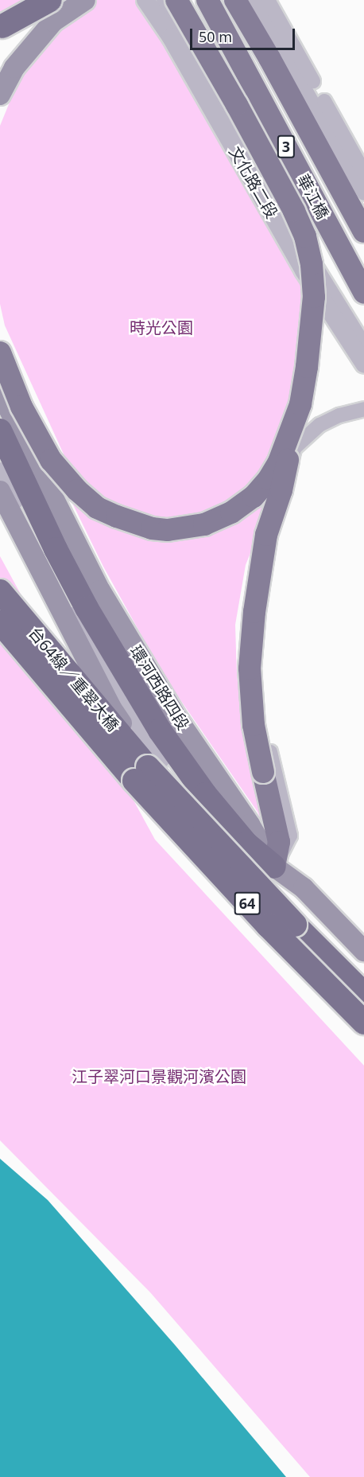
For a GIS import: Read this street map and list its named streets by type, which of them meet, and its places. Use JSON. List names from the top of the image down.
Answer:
{
  "streets": {
    "highway": ["台64線／重翠大橋", "64"],
    "main road": ["3", "華江橋", "環河西路四段"],
    "street": ["文化路二段"]
  },
  "crossings": [
    ["台64線／重翠大橋", "64"]
  ],
  "parks": ["時光公園", "江子翠河口景觀河濱公園"],
  "scale_bar": "50 m"
}
